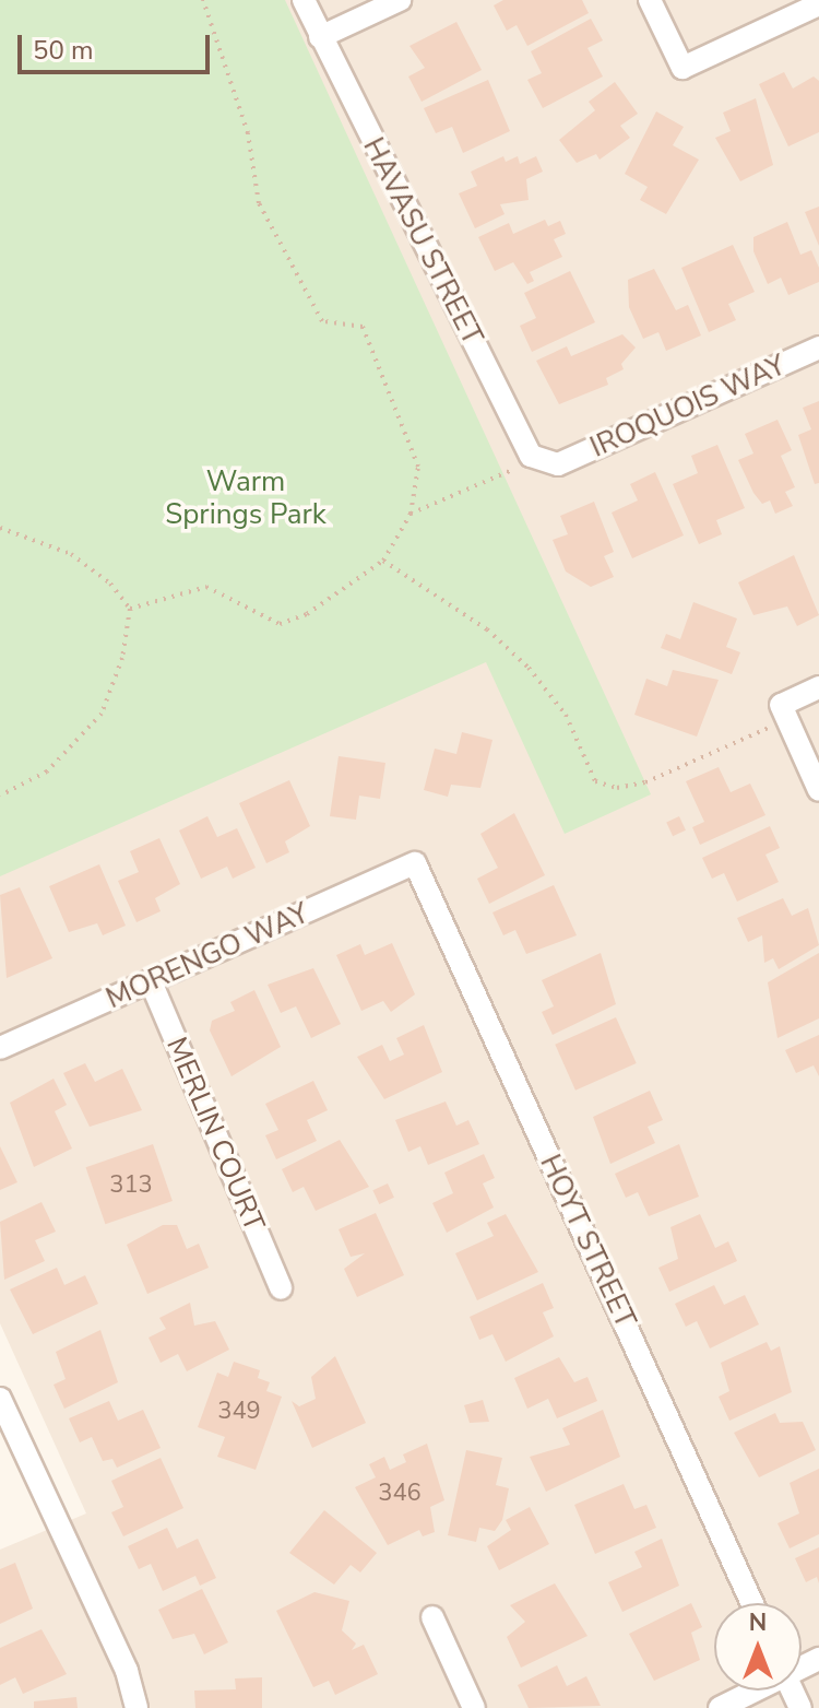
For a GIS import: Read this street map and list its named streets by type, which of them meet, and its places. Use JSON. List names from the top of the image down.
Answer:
{
  "streets": {
    "street": [
      "HAVASU STREET",
      "IROQUOIS WAY",
      "MORENGO WAY",
      "MERLIN COURT",
      "HOYT STREET"
    ]
  },
  "crossings": [
    ["HAVASU STREET", "IROQUOIS WAY"],
    ["MORENGO WAY", "MERLIN COURT"],
    ["MORENGO WAY", "HOYT STREET"]
  ],
  "parks": ["Warm Springs Park"],
  "house_numbers": ["313", "349", "346"],
  "scale_bar": "50 m",
  "north": "top"
}
